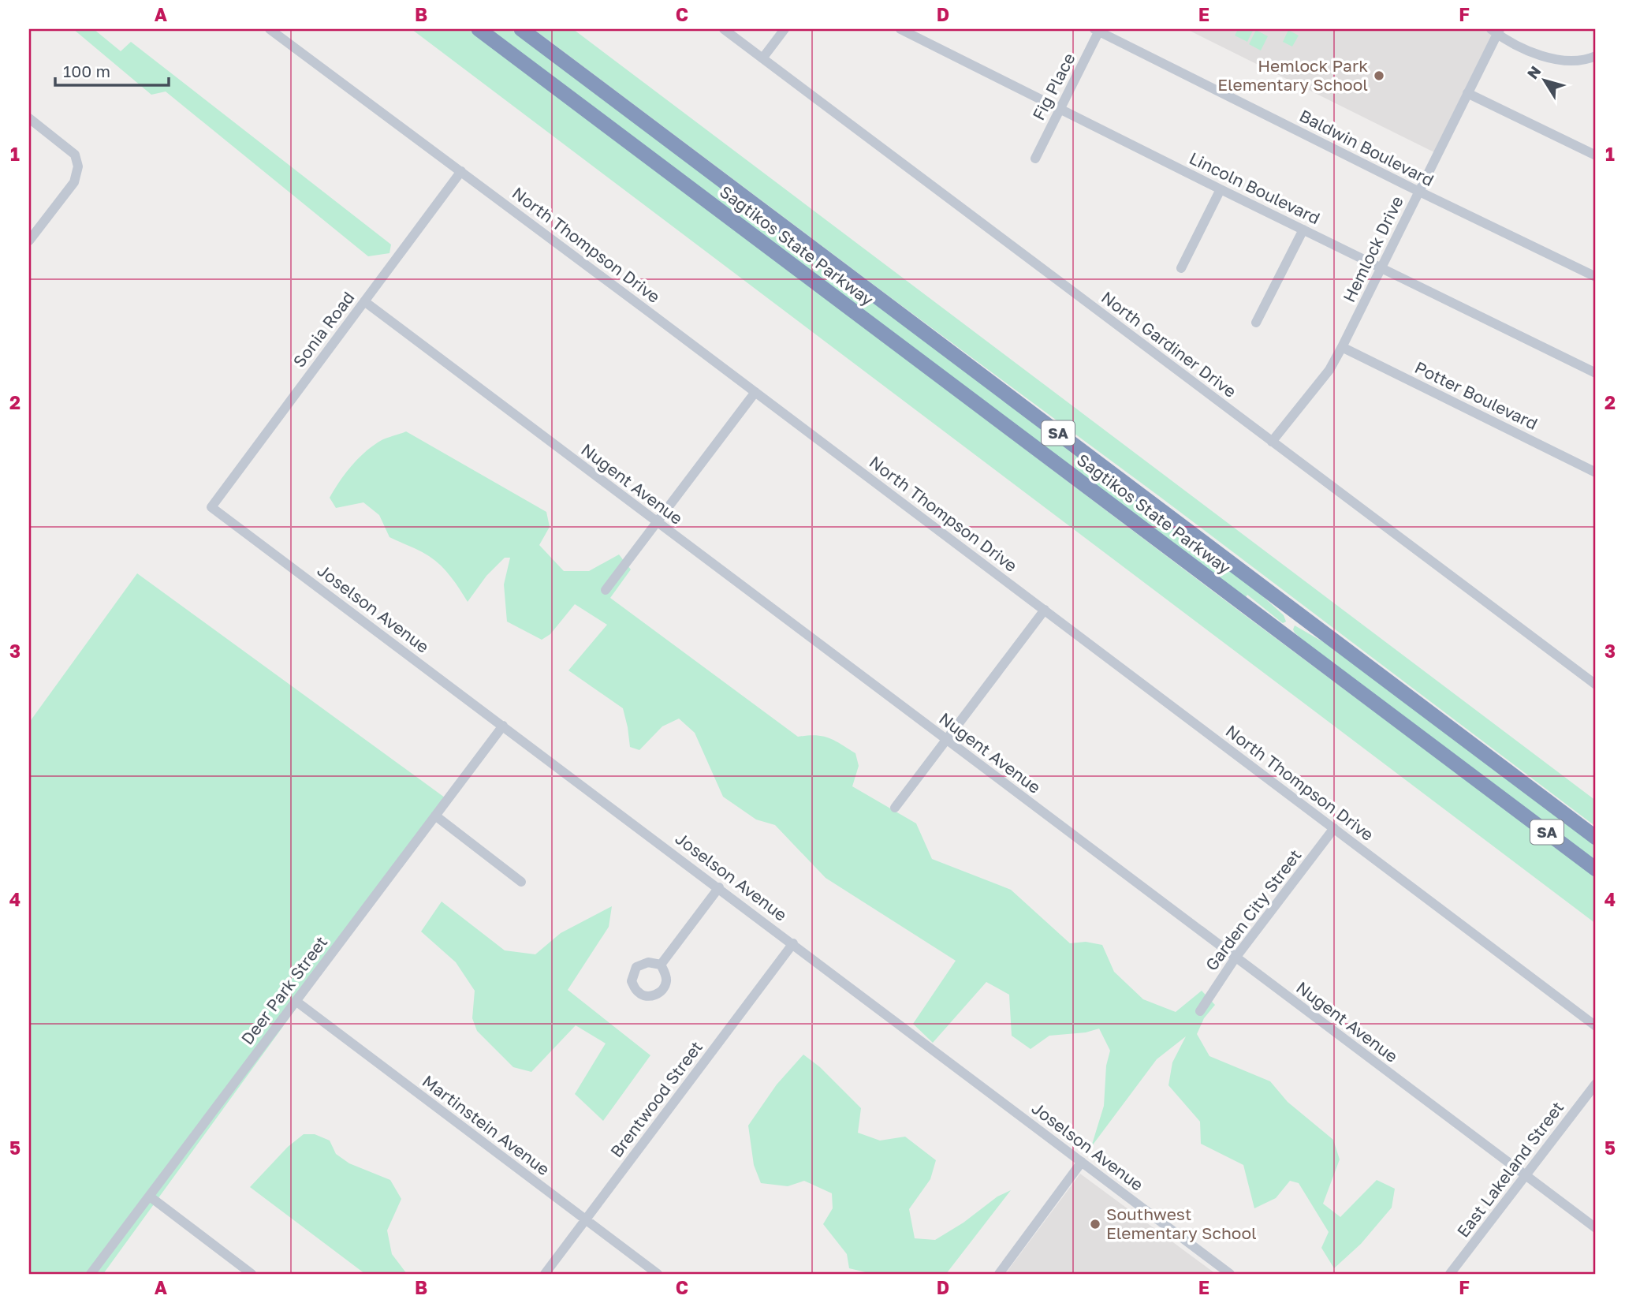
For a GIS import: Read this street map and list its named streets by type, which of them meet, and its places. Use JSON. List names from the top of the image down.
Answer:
{
  "streets": {
    "highway": ["Sagtikos State Parkway", "SA"],
    "street": [
      "Fig Place",
      "Baldwin Boulevard",
      "Lincoln Boulevard",
      "North Thompson Drive",
      "Hemlock Drive",
      "Sonia Road",
      "North Gardiner Drive",
      "Potter Boulevard",
      "Nugent Avenue",
      "Joselson Avenue",
      "Garden City Street",
      "Deer Park Street",
      "Brentwood Street",
      "Martinstein Avenue",
      "East Lakeland Street"
    ]
  },
  "crossings": [
    ["Fig Place", "Baldwin Boulevard"],
    ["Fig Place", "Lincoln Boulevard"],
    ["Baldwin Boulevard", "Hemlock Drive"],
    ["Lincoln Boulevard", "Hemlock Drive"],
    ["North Thompson Drive", "Sonia Road"],
    ["North Thompson Drive", "Garden City Street"],
    ["Hemlock Drive", "North Gardiner Drive"],
    ["Hemlock Drive", "Potter Boulevard"],
    ["Sonia Road", "Nugent Avenue"],
    ["Sonia Road", "Joselson Avenue"],
    ["Nugent Avenue", "Garden City Street"],
    ["Nugent Avenue", "East Lakeland Street"],
    ["Joselson Avenue", "Deer Park Street"],
    ["Joselson Avenue", "Brentwood Street"],
    ["Deer Park Street", "Martinstein Avenue"],
    ["Brentwood Street", "Martinstein Avenue"]
  ],
  "places": ["Hemlock Park Elementary School", "Southwest Elementary School"],
  "scale_bar": "100 m",
  "north": "top left",
  "grid": {
    "columns": [
      "A",
      "B",
      "C",
      "D",
      "E",
      "F"
    ],
    "rows": [
      "1",
      "2",
      "3",
      "4",
      "5"
    ]
  }
}
